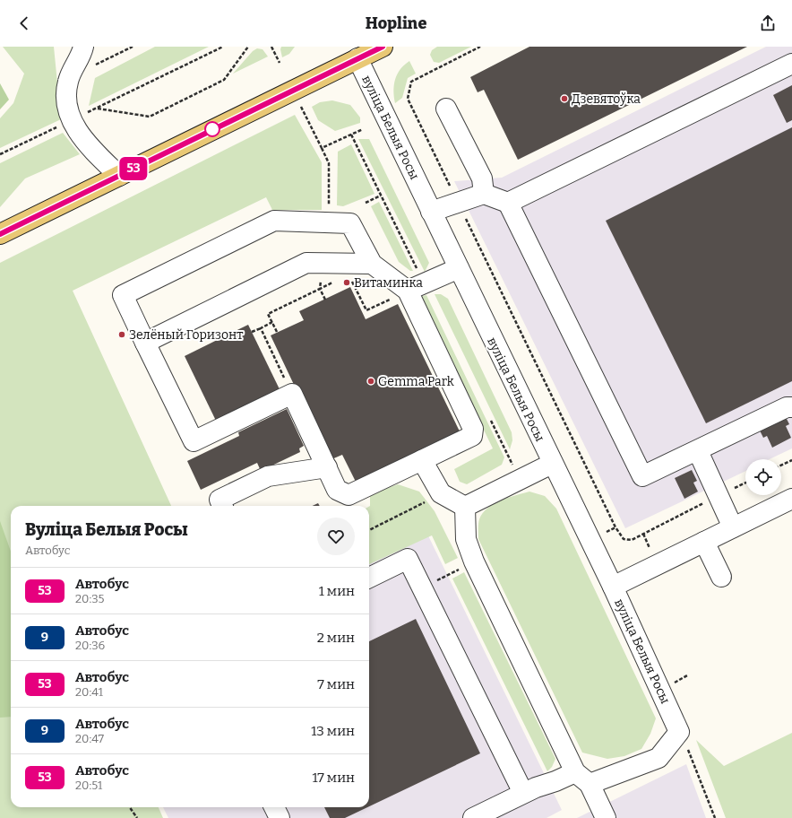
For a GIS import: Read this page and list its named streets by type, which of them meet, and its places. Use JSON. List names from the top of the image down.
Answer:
{
  "streets": {
    "street": ["вуліца Белыя Росы"]
  },
  "places": [
    "Дзевятоўка",
    "Витаминка",
    "Зелёный Горизонт",
    "Gemma Park"
  ],
  "lines": ["bus line 53"],
  "page": {
    "header": "Hopline",
    "on_map": "53",
    "heading": ["Вуліца Белыя Росы", "Автобус"],
    "list": [
      {
        "mark": "53",
        "name": "Автобус",
        "note": "20:35",
        "value": "1 мин"
      },
      {
        "mark": "9",
        "name": "Автобус",
        "note": "20:36",
        "value": "2 мин"
      },
      {
        "mark": "53",
        "name": "Автобус",
        "note": "20:41",
        "value": "7 мин"
      },
      {
        "mark": "9",
        "name": "Автобус",
        "note": "20:47",
        "value": "13 мин"
      },
      {
        "mark": "53",
        "name": "Автобус",
        "note": "20:51",
        "value": "17 мин"
      }
    ]
  }
}
